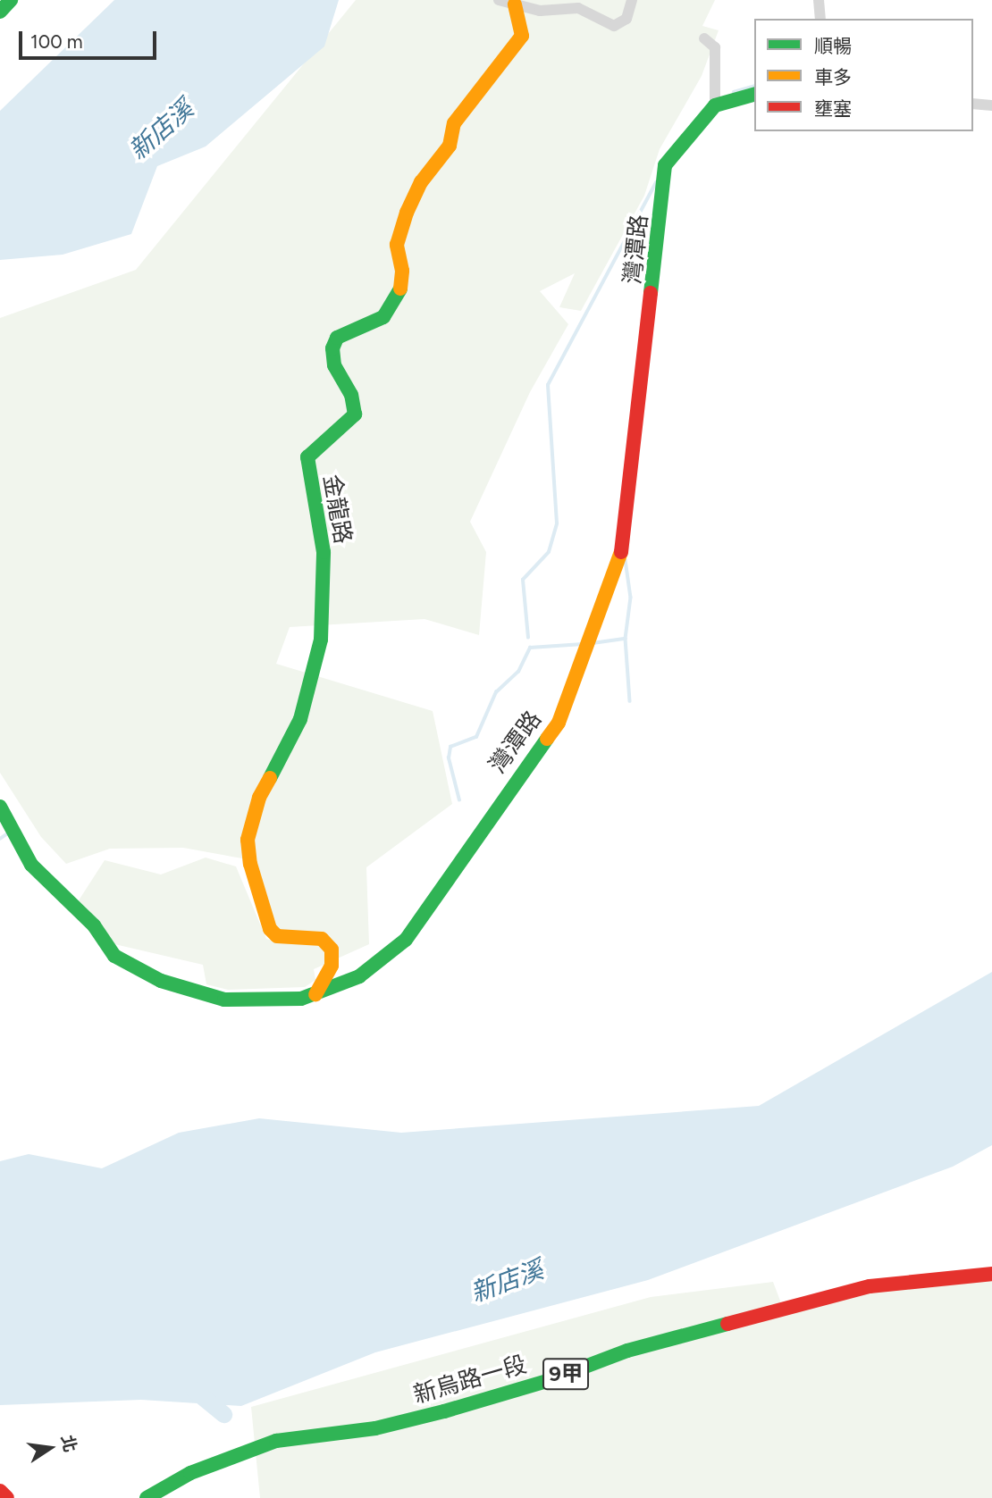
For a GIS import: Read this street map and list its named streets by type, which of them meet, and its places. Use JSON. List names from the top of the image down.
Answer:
{
  "streets": {
    "street": [
      "灣潭路",
      "金龍路",
      "9甲",
      "新烏路一段"
    ]
  },
  "crossings": [
    ["灣潭路", "金龍路"]
  ],
  "water": ["新店溪"],
  "legend": ["順暢", "車多", "壅塞"],
  "scale_bar": "100 m",
  "north": "right"
}
